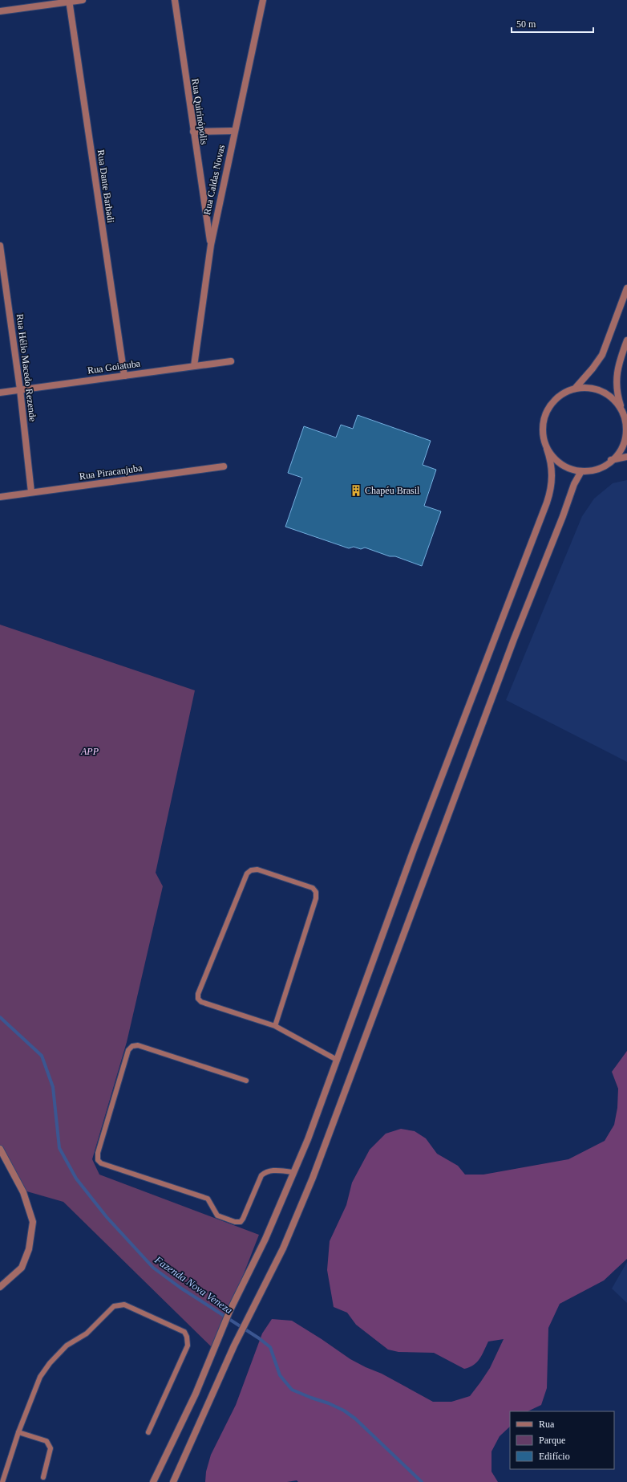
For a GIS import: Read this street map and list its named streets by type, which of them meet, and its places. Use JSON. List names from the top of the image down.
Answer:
{
  "streets": {
    "street": [
      "Rua Quirinópolis",
      "Rua Caldas Novas",
      "Rua Dante Barbadi",
      "Rua Goiatuba",
      "Rua Hélio Macedo Rezende",
      "Rua Piracanjuba"
    ]
  },
  "crossings": [
    ["Rua Quirinópolis", "Rua Caldas Novas"],
    ["Rua Caldas Novas", "Rua Goiatuba"],
    ["Rua Dante Barbadi", "Rua Goiatuba"],
    ["Rua Goiatuba", "Rua Hélio Macedo Rezende"],
    ["Rua Hélio Macedo Rezende", "Rua Piracanjuba"]
  ],
  "water": ["Fazenda Nova Veneza"],
  "parks": ["APP"],
  "places": {
    "building": ["Chapéu Brasil"]
  },
  "legend": ["Rua", "Parque", "Edifício"],
  "scale_bar": "50 m"
}
